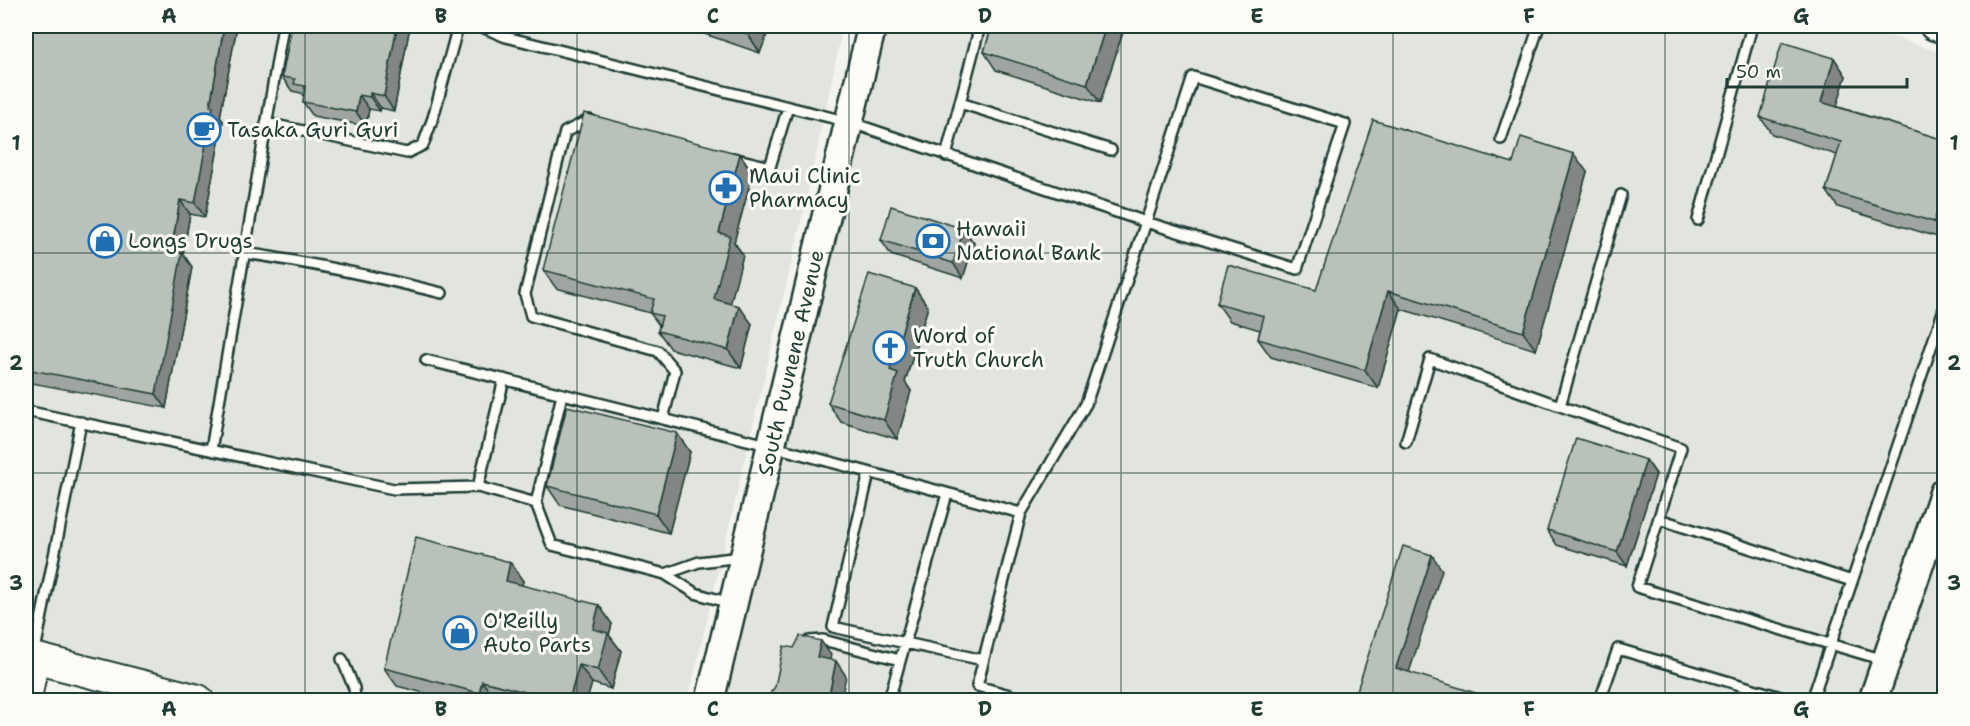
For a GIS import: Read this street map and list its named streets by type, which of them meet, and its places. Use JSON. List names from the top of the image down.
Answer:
{
  "streets": {
    "main road": ["South Puunene Avenue"]
  },
  "places": {
    "cafe": ["Tasaka Guri Guri"],
    "pharmacy": ["Maui Clinic Pharmacy"],
    "shop": ["Longs Drugs", "O'Reilly Auto Parts"],
    "bank": ["Hawaii National Bank"],
    "church": ["Word of Truth Church"]
  },
  "scale_bar": "50 m",
  "grid": {
    "columns": [
      "A",
      "B",
      "C",
      "D",
      "E",
      "F",
      "G"
    ],
    "rows": ["1", "2", "3"]
  }
}
